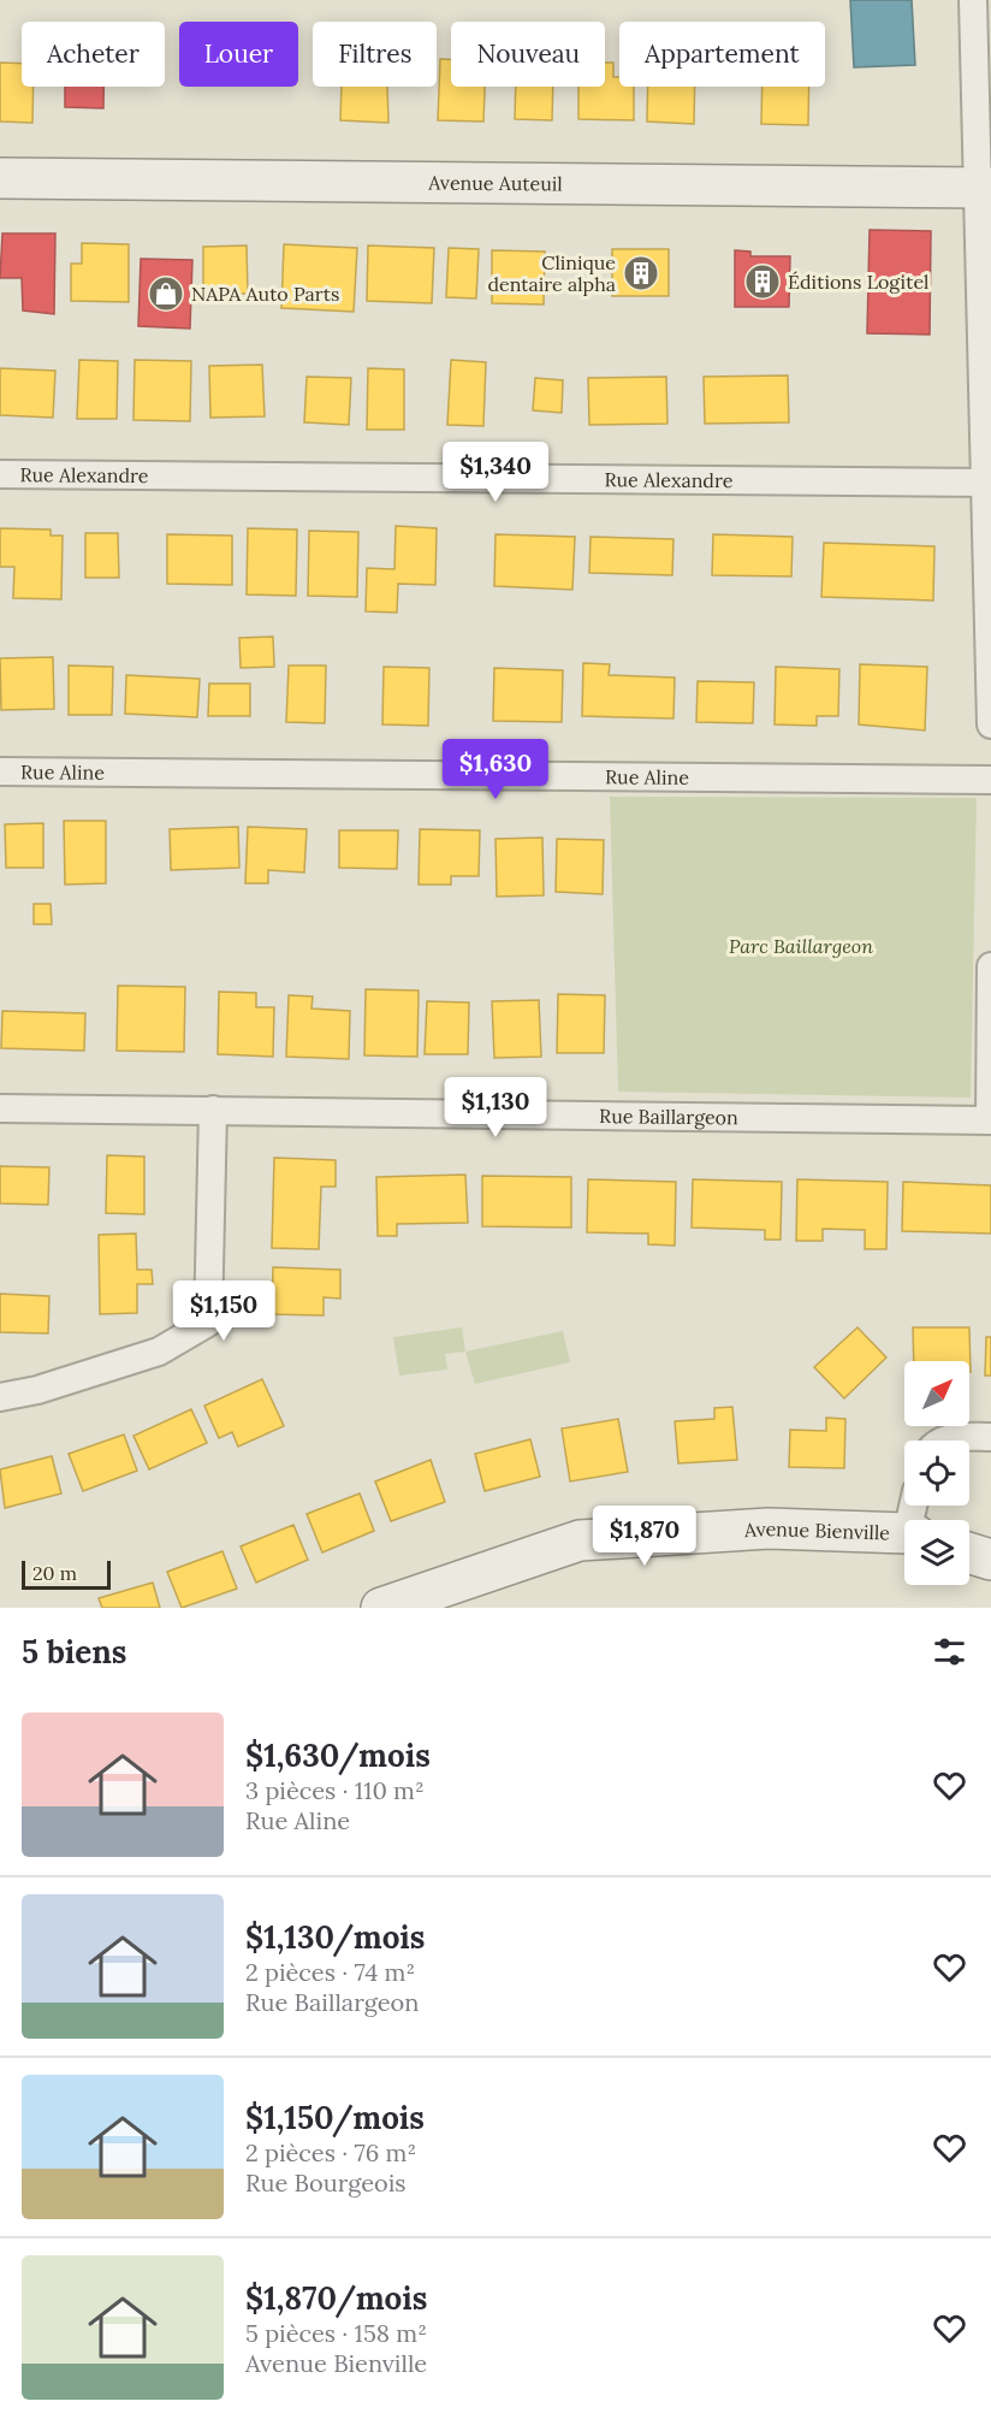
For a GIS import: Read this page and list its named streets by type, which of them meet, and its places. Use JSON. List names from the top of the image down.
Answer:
{
  "streets": {
    "street": [
      "Avenue Auteuil",
      "Rue Alexandre",
      "Rue Aline",
      "Rue Baillargeon",
      "Avenue Bienville"
    ]
  },
  "parks": ["Parc Baillargeon"],
  "places": {
    "building": ["Clinique dentaire alpha", "Éditions Logitel"],
    "shop": ["NAPA Auto Parts"]
  },
  "scale_bar": "20 m",
  "north": "top right",
  "page": {
    "chip": [
      "Acheter",
      "Louer",
      "Filtres",
      "Nouveau",
      "Appartement"
    ],
    "price": [
      "$1,340",
      "$1,630",
      "$1,130",
      "$1,150",
      "$1,870"
    ],
    "scale": "20 m",
    "heading": "5 biens",
    "list": [
      {
        "name": "$1,630/mois",
        "note": "3 pièces · 110 m² · Rue Aline"
      },
      {
        "name": "$1,130/mois",
        "note": "2 pièces · 74 m² · Rue Baillargeon"
      },
      {
        "name": "$1,150/mois",
        "note": "2 pièces · 76 m² · Rue Bourgeois"
      },
      {
        "name": "$1,870/mois",
        "note": "5 pièces · 158 m² · Avenue Bienville"
      }
    ]
  }
}
